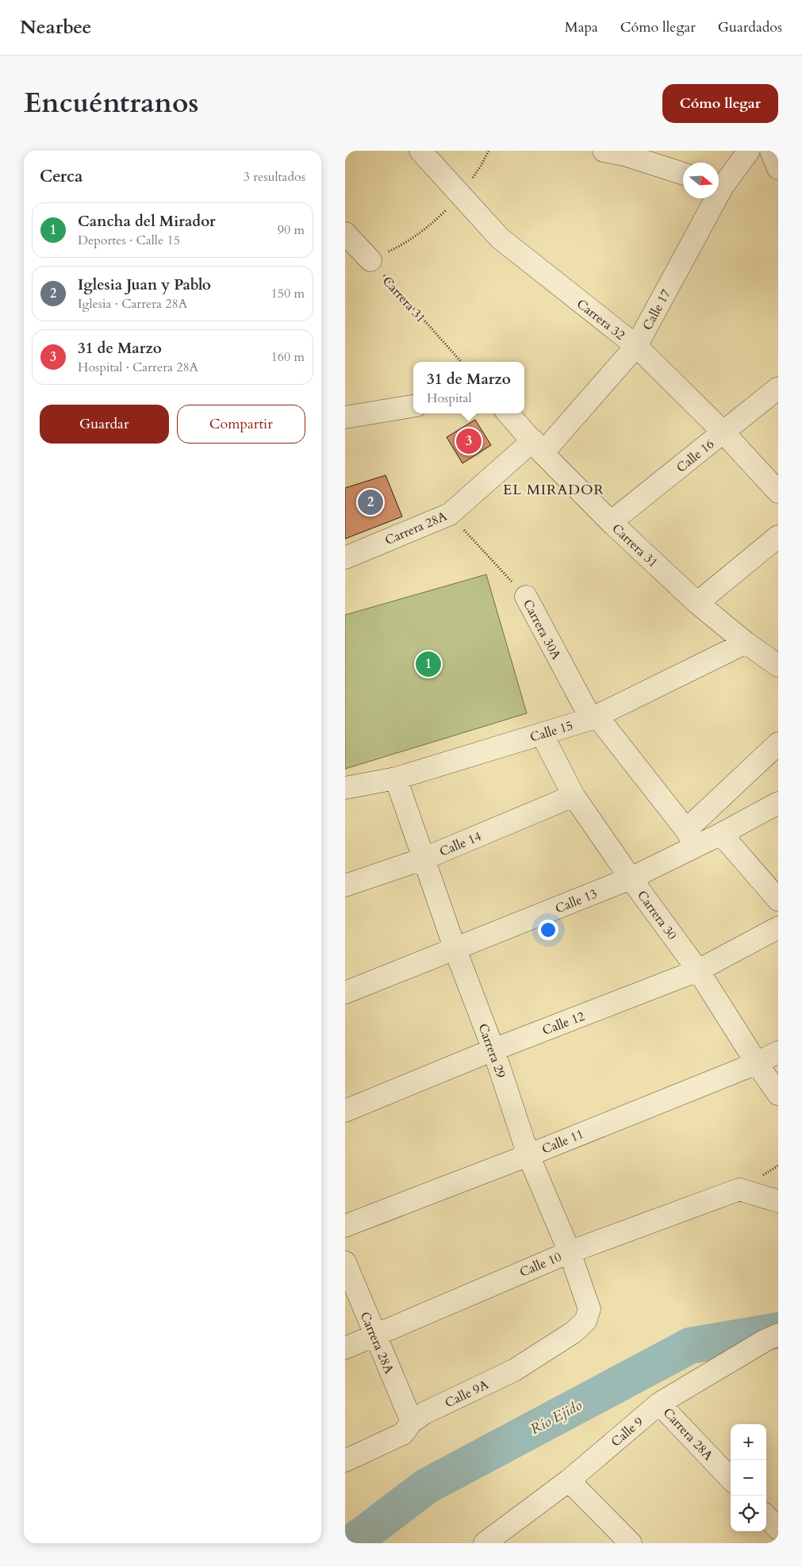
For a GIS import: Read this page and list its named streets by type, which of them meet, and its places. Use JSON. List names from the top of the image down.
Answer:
{
  "streets": {
    "street": [
      "Carrera 31",
      "Calle 17",
      "Carrera 32",
      "Calle 16",
      "Carrera 28A",
      "Carrera 30A",
      "Calle 15",
      "Calle 14",
      "Calle 13",
      "Carrera 30",
      "Calle 12",
      "Carrera 29",
      "Calle 11",
      "Calle 10",
      "Calle 9A",
      "Calle 9"
    ]
  },
  "crossings": [
    ["Carrera 31", "Calle 17"],
    ["Carrera 31", "Calle 16"],
    ["Carrera 31", "Carrera 28A"],
    ["Carrera 31", "Calle 15"],
    ["Calle 17", "Carrera 32"],
    ["Calle 17", "Carrera 28A"],
    ["Carrera 32", "Calle 16"],
    ["Carrera 28A", "Carrera 30A"],
    ["Carrera 28A", "Calle 10"],
    ["Carrera 28A", "Calle 9A"],
    ["Carrera 28A", "Calle 9"],
    ["Carrera 30A", "Calle 15"],
    ["Carrera 30A", "Calle 13"],
    ["Calle 15", "Carrera 30"],
    ["Calle 15", "Carrera 29"],
    ["Calle 14", "Carrera 30"],
    ["Calle 14", "Carrera 29"],
    ["Calle 13", "Carrera 30"],
    ["Calle 13", "Carrera 29"],
    ["Carrera 30", "Calle 12"],
    ["Carrera 30", "Calle 11"],
    ["Calle 12", "Carrera 29"],
    ["Carrera 29", "Calle 11"],
    ["Carrera 29", "Calle 10"],
    ["Carrera 29", "Calle 9A"]
  ],
  "districts": ["EL MIRADOR"],
  "water": ["Río Ejido"],
  "north": "right",
  "page": {
    "header": "Nearbee",
    "nav": ["Mapa", "Cómo llegar", "Guardados"],
    "title": "Encuéntranos",
    "buttons": [
      "Cómo llegar",
      ["Guardar", "Compartir"]
    ],
    "heading": ["Cerca", "3 resultados"],
    "list": [
      {
        "mark": "1",
        "name": "Cancha del Mirador",
        "note": "Deportes · Calle 15",
        "value": "90 m"
      },
      {
        "mark": "2",
        "name": "Iglesia Juan y Pablo",
        "note": "Iglesia · Carrera 28A",
        "value": "150 m"
      },
      {
        "mark": "3",
        "name": "31 de Marzo",
        "note": "Hospital · Carrera 28A",
        "value": "160 m"
      }
    ],
    "popup": ["31 de Marzo", "Hospital"],
    "pins": ["3", "2", "1"],
    "map_buttons": ["+", "−"]
  }
}
